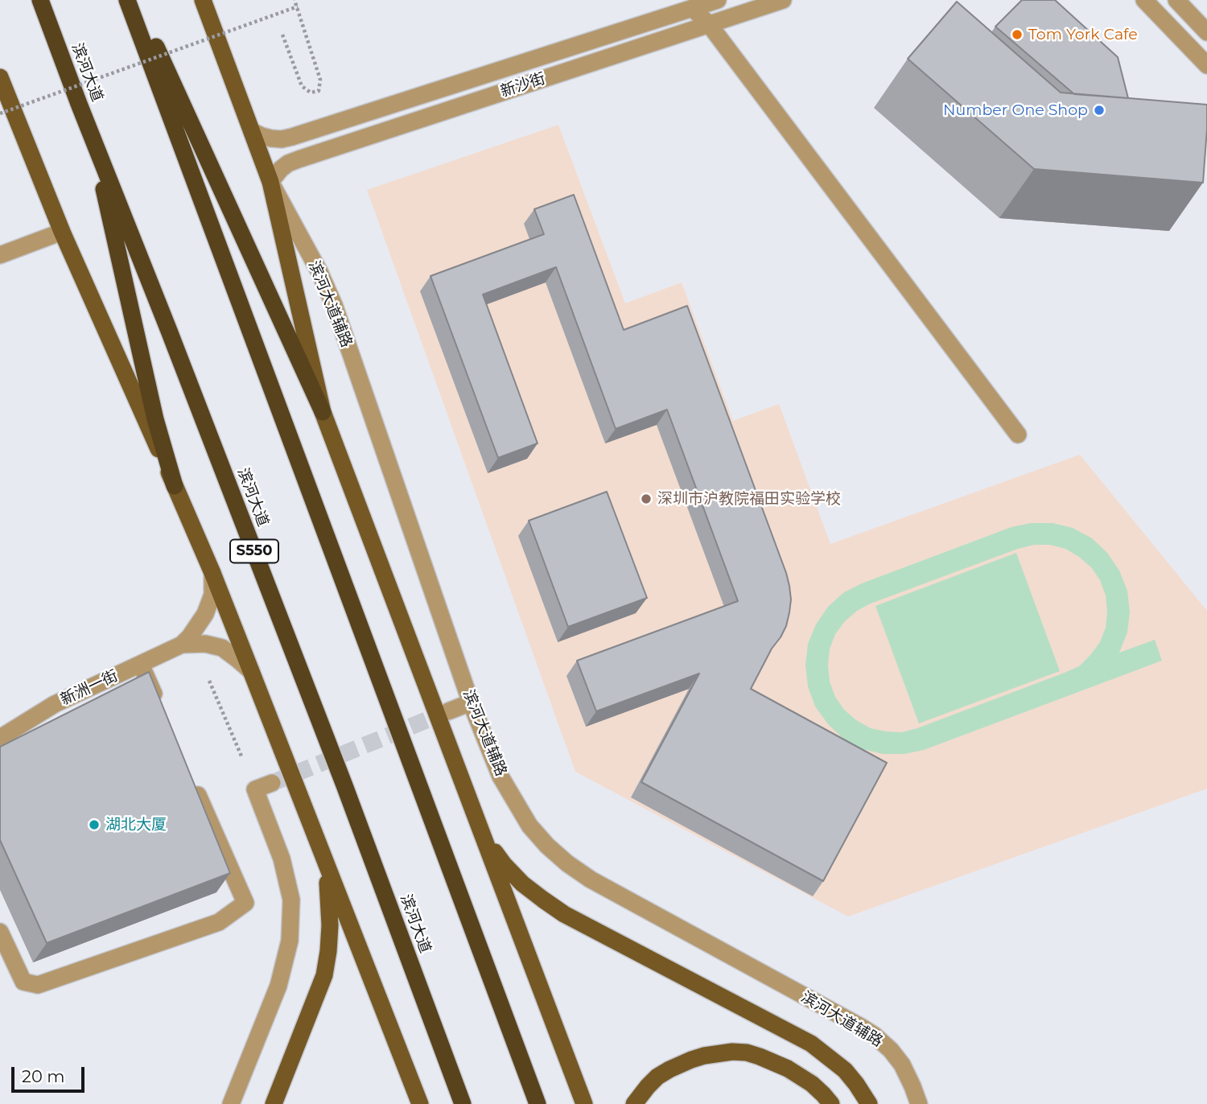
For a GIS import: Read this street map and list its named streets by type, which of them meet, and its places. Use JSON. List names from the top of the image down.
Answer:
{
  "streets": {
    "highway": ["滨河大道", "S550"],
    "main road": ["滨河大道辅路"],
    "street": ["新沙街", "新洲一街"]
  },
  "crossings": [
    ["新沙街", "滨河大道辅路"]
  ],
  "places": [
    "Tom York Cafe",
    "Number One Shop",
    "深圳市沪教院福田实验学校",
    "湖北大厦"
  ],
  "scale_bar": "20 m"
}
